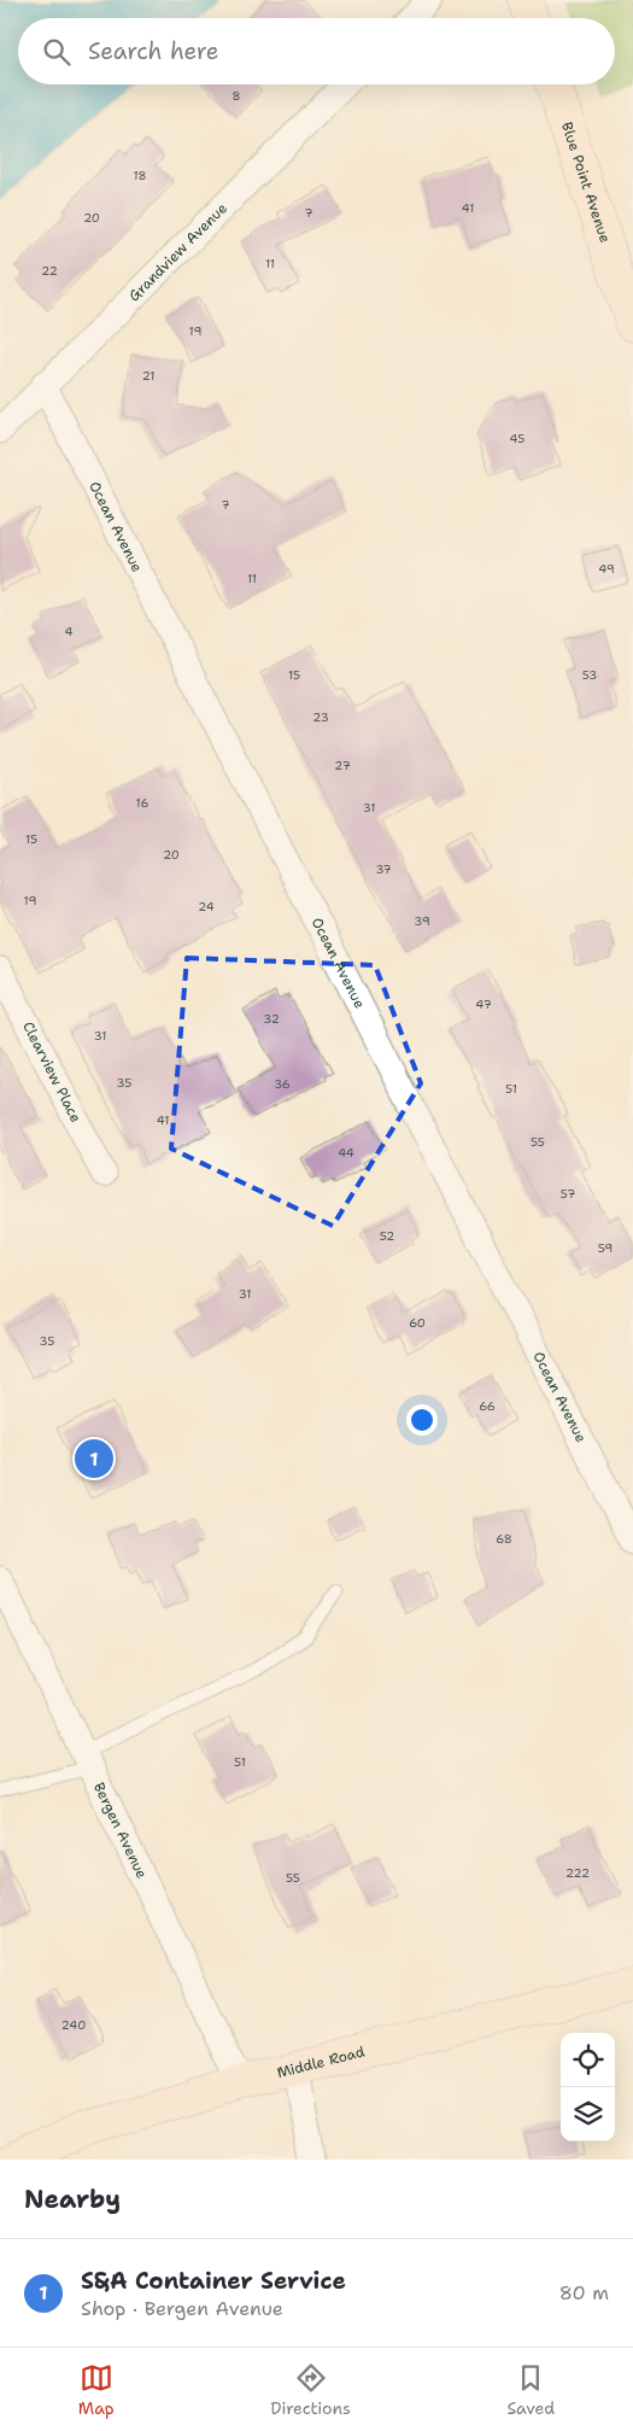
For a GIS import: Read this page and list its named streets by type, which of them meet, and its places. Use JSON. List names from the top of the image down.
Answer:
{
  "streets": {
    "main road": ["Blue Point Avenue", "Middle Road"],
    "street": [
      "Grandview Avenue",
      "Ocean Avenue",
      "Clearview Place",
      "Bergen Avenue"
    ]
  },
  "crossings": [
    ["Grandview Avenue", "Ocean Avenue"],
    ["Bergen Avenue", "Middle Road"]
  ],
  "house_numbers": [
    "8",
    "18",
    "41",
    "7",
    "20",
    "11",
    "22",
    "19",
    "21",
    "45",
    "7",
    "49",
    "11",
    "4",
    "15",
    "53",
    "23",
    "27",
    "16",
    "31",
    "15",
    "20",
    "37",
    "19",
    "24",
    "39",
    "47",
    "32",
    "31",
    "35",
    "36",
    "51",
    "41",
    "55",
    "44",
    "57",
    "52",
    "59",
    "31",
    "60",
    "35",
    "66",
    "68",
    "51",
    "222",
    "55",
    "240"
  ],
  "page": {
    "search": "Search here",
    "pins": "1",
    "heading": "Nearby",
    "list": [
      {
        "mark": "1",
        "name": "S&A Container Service",
        "note": "Shop · Bergen Avenue",
        "value": "80 m"
      }
    ],
    "nav": ["Map", "Directions", "Saved"]
  }
}
